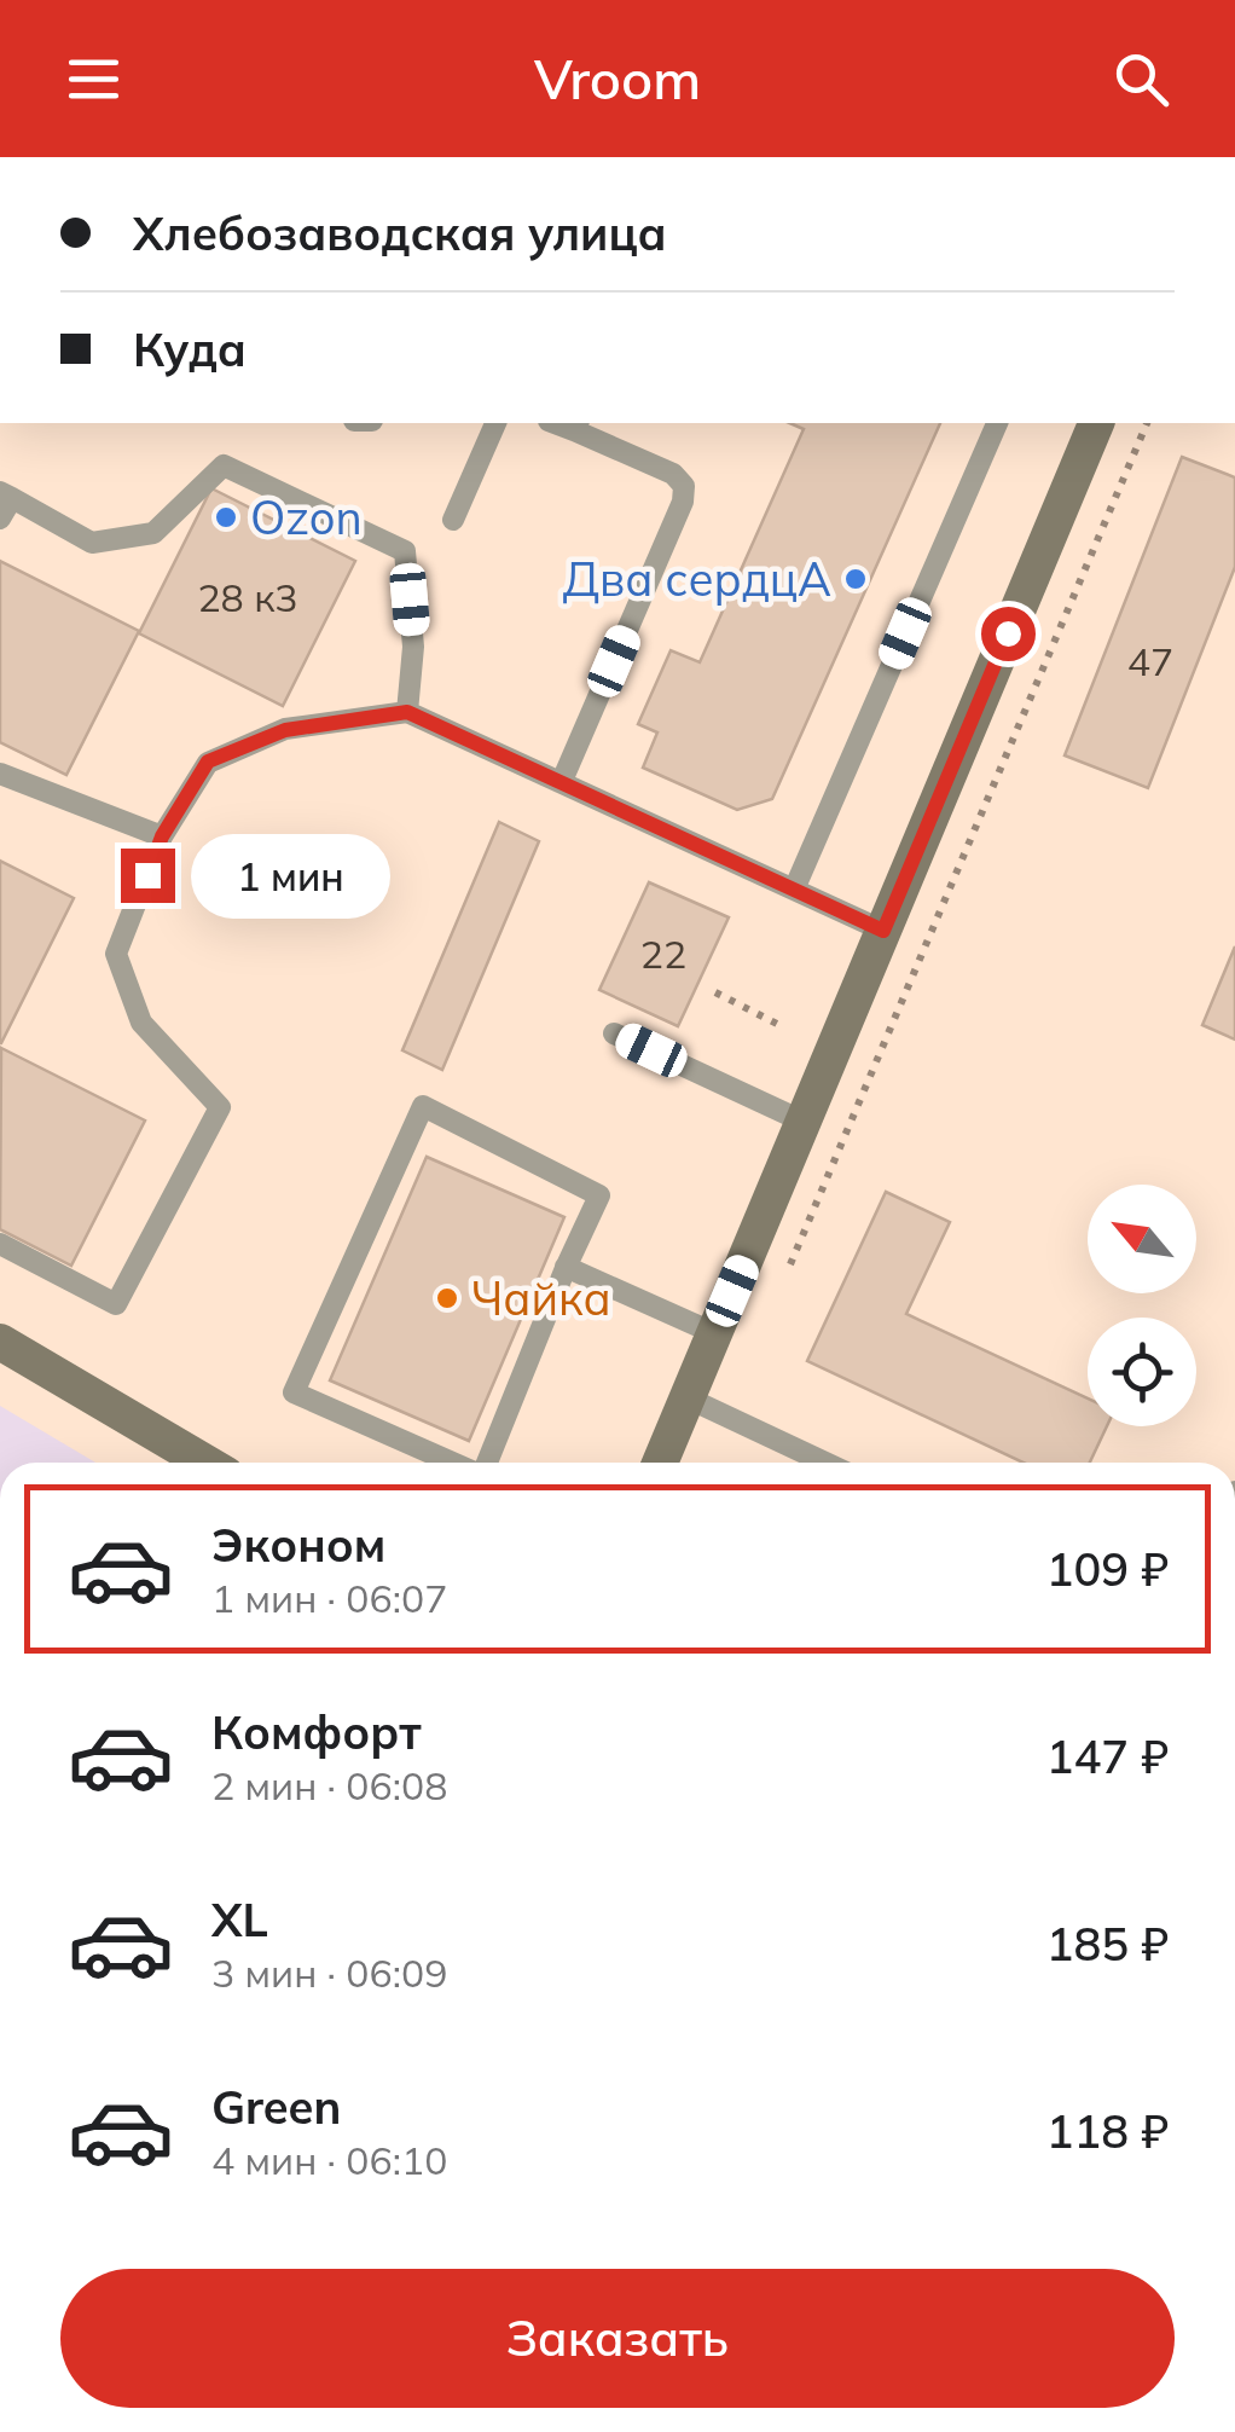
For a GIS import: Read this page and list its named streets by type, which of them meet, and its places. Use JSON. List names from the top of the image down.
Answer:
{
  "places": ["Ozon", "Два сердцА", "Чайка"],
  "house_numbers": ["28 к3", "47", "22"],
  "north": "top left",
  "page": {
    "header": "Vroom",
    "banner": ["Хлебозаводская улица", "Куда"],
    "bubble": "1 мин",
    "list": [
      {
        "name": "Эконом",
        "note": "1 мин · 06:07",
        "value": "109 ₽"
      },
      {
        "name": "Комфорт",
        "note": "2 мин · 06:08",
        "value": "147 ₽"
      },
      {
        "name": "XL",
        "note": "3 мин · 06:09",
        "value": "185 ₽"
      },
      {
        "name": "Green",
        "note": "4 мин · 06:10",
        "value": "118 ₽"
      }
    ],
    "buttons": "Заказать"
  }
}
